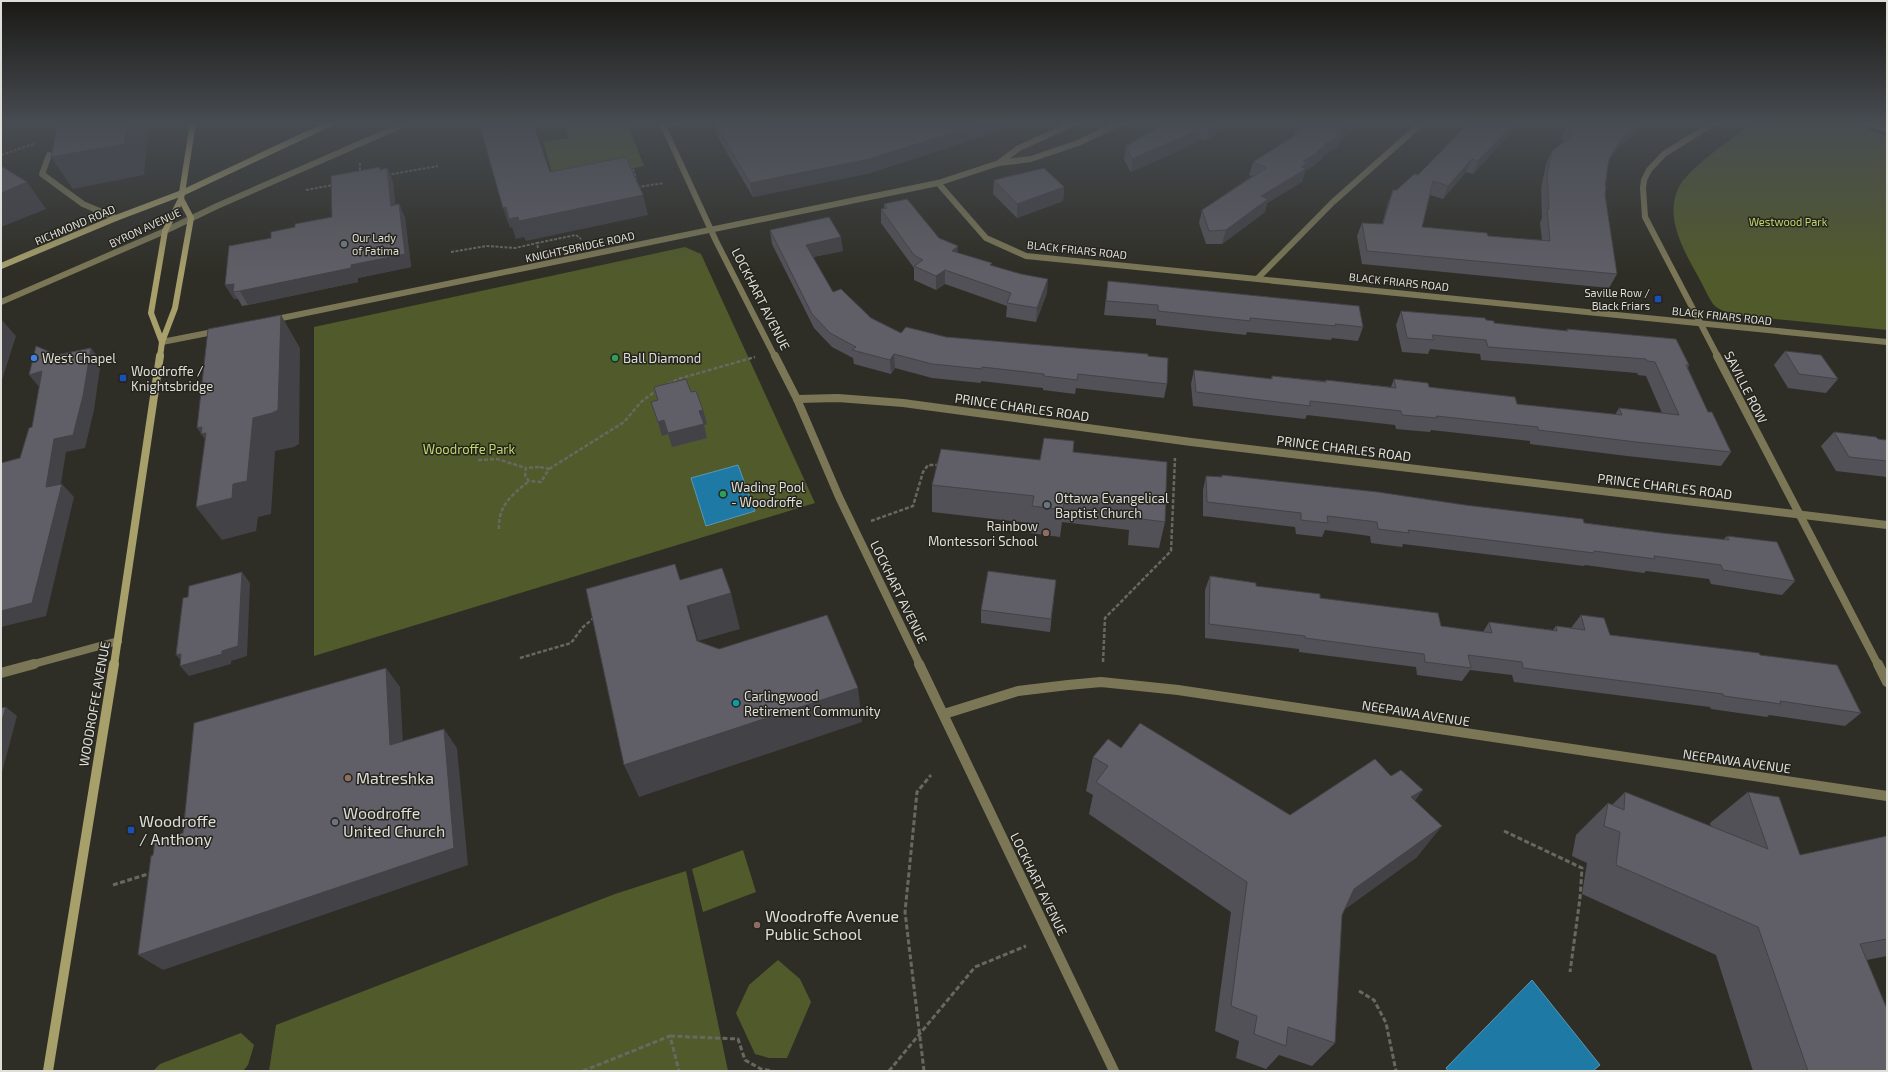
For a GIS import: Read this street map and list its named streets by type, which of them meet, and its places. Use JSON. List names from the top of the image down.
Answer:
{
  "streets": {
    "main road": ["RICHMOND ROAD", "WOODROFFE AVENUE"],
    "street": [
      "BYRON AVENUE",
      "KNIGHTSBRIDGE ROAD",
      "BLACK FRIARS ROAD",
      "LOCKHART AVENUE",
      "SAVILLE ROW",
      "PRINCE CHARLES ROAD",
      "NEEPAWA AVENUE"
    ]
  },
  "crossings": [
    ["RICHMOND ROAD", "WOODROFFE AVENUE"],
    ["BYRON AVENUE", "WOODROFFE AVENUE"],
    ["KNIGHTSBRIDGE ROAD", "BLACK FRIARS ROAD"],
    ["KNIGHTSBRIDGE ROAD", "LOCKHART AVENUE"],
    ["BLACK FRIARS ROAD", "SAVILLE ROW"],
    ["LOCKHART AVENUE", "PRINCE CHARLES ROAD"],
    ["LOCKHART AVENUE", "NEEPAWA AVENUE"],
    ["SAVILLE ROW", "PRINCE CHARLES ROAD"]
  ],
  "parks": ["Westwood Park", "Woodroffe Park"],
  "places": {
    "other": [
      "Our Lady of Fatima",
      "West Chapel",
      "Ball Diamond",
      "Wading Pool - Woodroffe",
      "Ottawa Evangelical Baptist Church",
      "Rainbow Montessori School",
      "Carlingwood Retirement Community",
      "Matreshka",
      "Woodroffe United Church",
      "Woodroffe Avenue Public School"
    ],
    "transit": ["Saville Row / Black Friars", "Woodroffe / Knightsbridge", "Woodroffe / Anthony"]
  }
}
